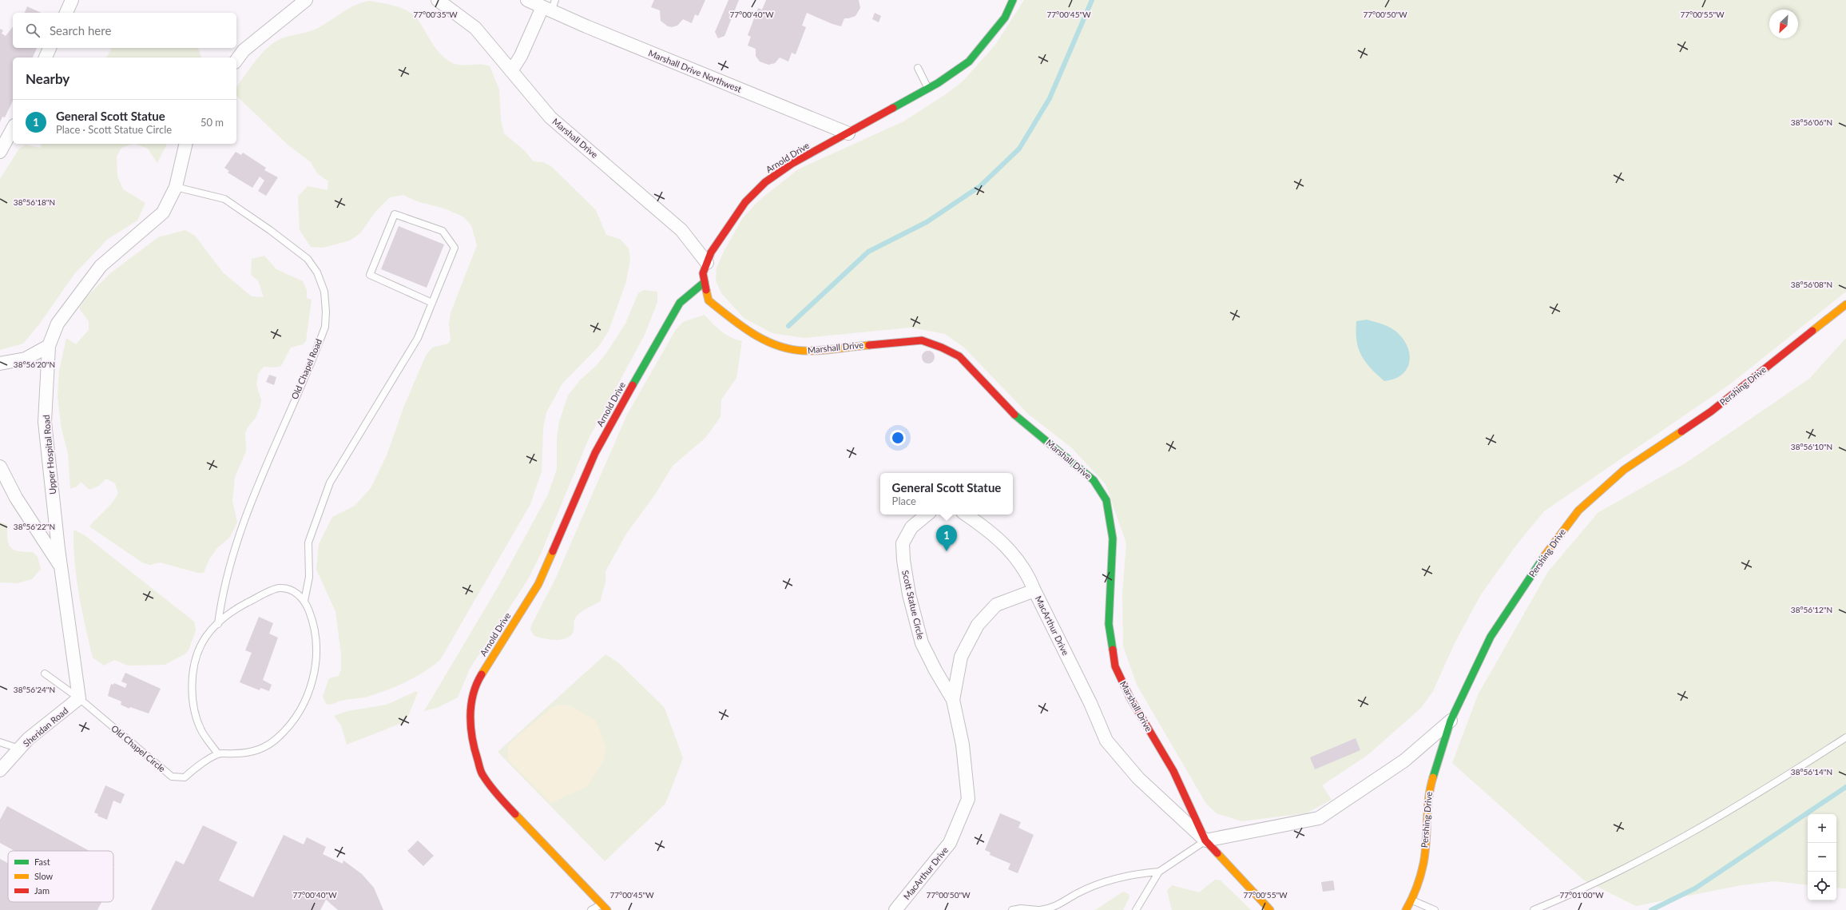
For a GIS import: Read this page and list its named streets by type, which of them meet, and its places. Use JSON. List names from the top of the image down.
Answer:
{
  "streets": {
    "street": [
      "Marshall Drive Northwest",
      "Marshall Drive",
      "Arnold Drive",
      "Pershing Drive",
      "Upper Hospital Road",
      "Scott Statue Circle",
      "MacArthur Drive",
      "Sheridan Road"
    ],
    "lane": ["Old Chapel Road", "Old Chapel Circle"]
  },
  "crossings": [
    ["Marshall Drive Northwest", "Arnold Drive"],
    ["Marshall Drive", "Arnold Drive"],
    ["Marshall Drive", "MacArthur Drive"],
    ["Old Chapel Road", "Upper Hospital Road"],
    ["Old Chapel Road", "Old Chapel Circle"],
    ["Upper Hospital Road", "Sheridan Road"],
    ["Upper Hospital Road", "Old Chapel Circle"],
    ["Scott Statue Circle", "MacArthur Drive"],
    ["Sheridan Road", "Old Chapel Circle"]
  ],
  "legend": ["Fast", "Slow", "Jam"],
  "north": "bottom left",
  "page": {
    "search": "Search here",
    "heading": "Nearby",
    "list": [
      {
        "mark": "1",
        "name": "General Scott Statue",
        "note": "Place · Scott Statue Circle",
        "value": "50 m"
      }
    ],
    "popup": ["General Scott Statue", "Place"],
    "pins": "1",
    "map_buttons": ["+", "−"]
  },
  "coordinates": [
    "77°00'35\"W",
    "77°00'40\"W",
    "77°00'45\"W",
    "77°00'50\"W",
    "77°00'55\"W",
    "38°56'06\"N",
    "38°56'18\"N",
    "38°56'08\"N",
    "38°56'20\"N",
    "38°56'10\"N",
    "38°56'22\"N",
    "38°56'12\"N",
    "38°56'24\"N",
    "38°56'14\"N",
    "77°01'00\"W"
  ]
}
